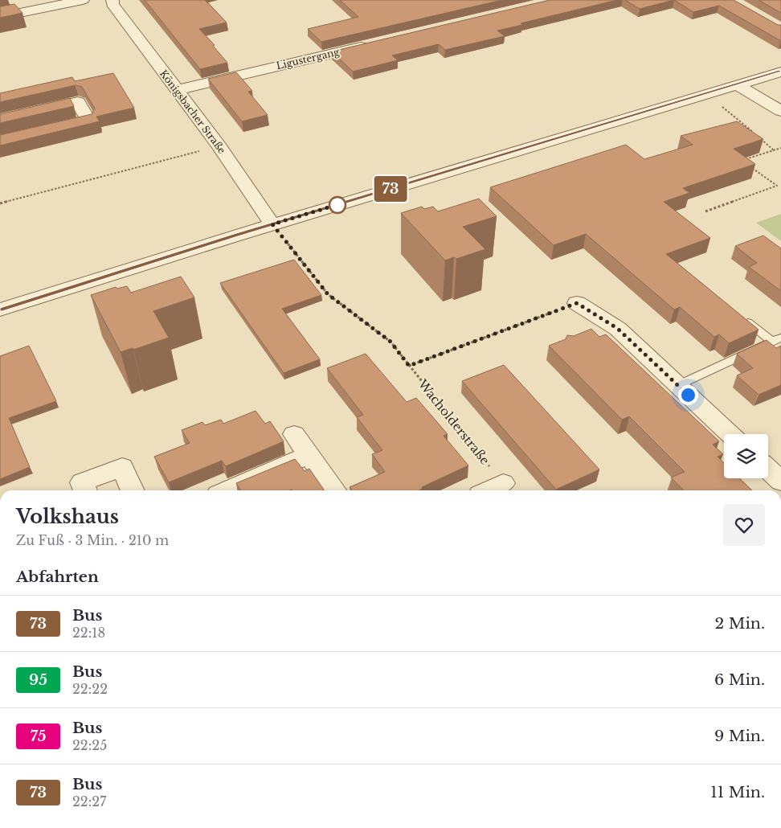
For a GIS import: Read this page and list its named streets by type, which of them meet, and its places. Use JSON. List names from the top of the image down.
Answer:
{
  "streets": {
    "street": ["Ligustergang", "Königsbacher Straße"],
    "path": ["Wacholderstraße"]
  },
  "crossings": [
    ["Ligustergang", "Königsbacher Straße"],
    ["Königsbacher Straße", "Wacholderstraße"]
  ],
  "lines": ["bus line 73"],
  "page": {
    "on_map": "73",
    "heading": [
      ["Volkshaus", "Zu Fuß · 3 Min. · 210 m"],
      "Abfahrten"
    ],
    "list": [
      {
        "mark": "73",
        "name": "Bus",
        "note": "22:18",
        "value": "2 Min."
      },
      {
        "mark": "95",
        "name": "Bus",
        "note": "22:22",
        "value": "6 Min."
      },
      {
        "mark": "75",
        "name": "Bus",
        "note": "22:25",
        "value": "9 Min."
      },
      {
        "mark": "73",
        "name": "Bus",
        "note": "22:27",
        "value": "11 Min."
      }
    ]
  }
}
